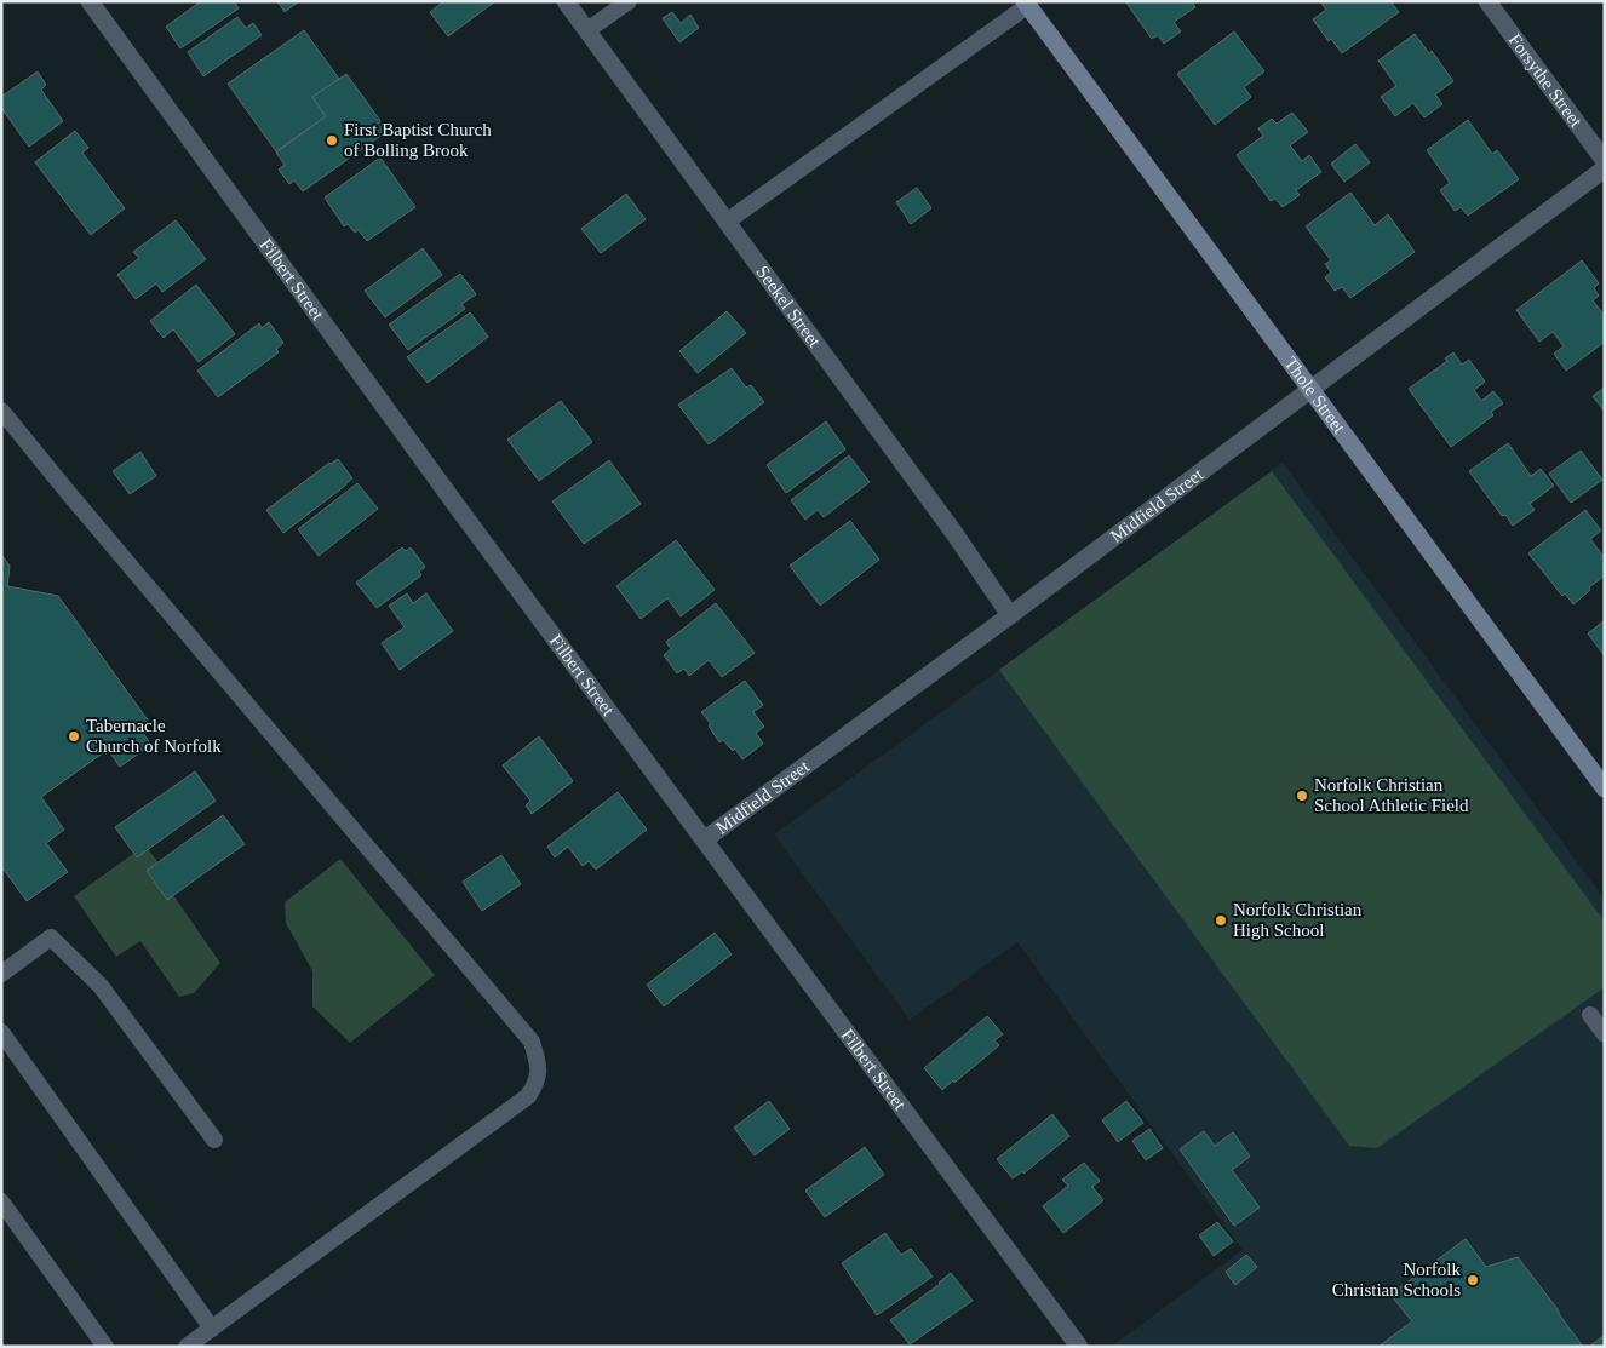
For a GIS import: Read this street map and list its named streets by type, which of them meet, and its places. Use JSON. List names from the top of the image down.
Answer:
{
  "streets": {
    "street": [
      "Forsythe Street",
      "Filbert Street",
      "Seekel Street",
      "Thole Street",
      "Midfield Street"
    ]
  },
  "crossings": [
    ["Filbert Street", "Midfield Street"],
    ["Seekel Street", "Midfield Street"],
    ["Thole Street", "Midfield Street"]
  ],
  "places": [
    "First Baptist Church of Bolling Brook",
    "Tabernacle Church of Norfolk",
    "Norfolk Christian School Athletic Field",
    "Norfolk Christian High School",
    "Norfolk Christian Schools"
  ]
}
